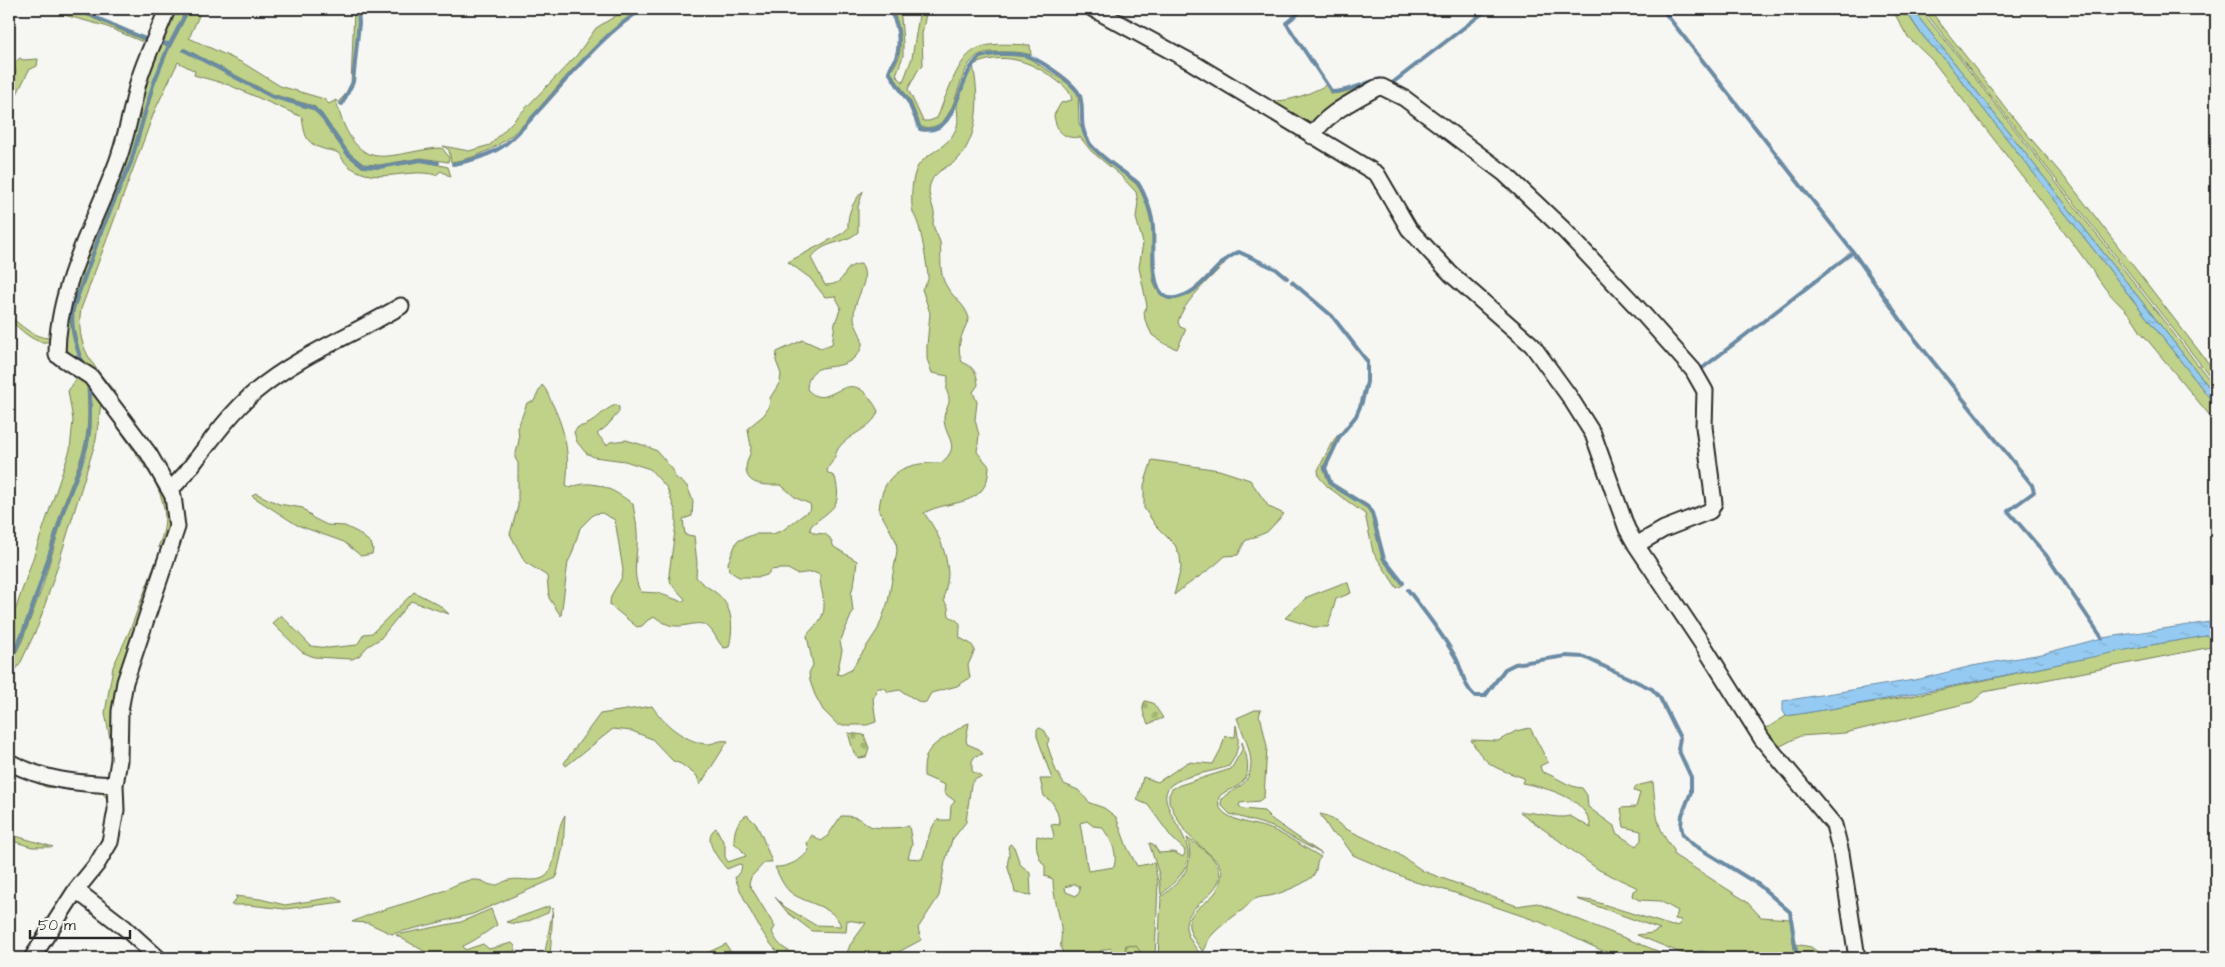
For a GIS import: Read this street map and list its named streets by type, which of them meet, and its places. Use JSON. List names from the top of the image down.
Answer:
{
  "scale_bar": "50 m"
}
